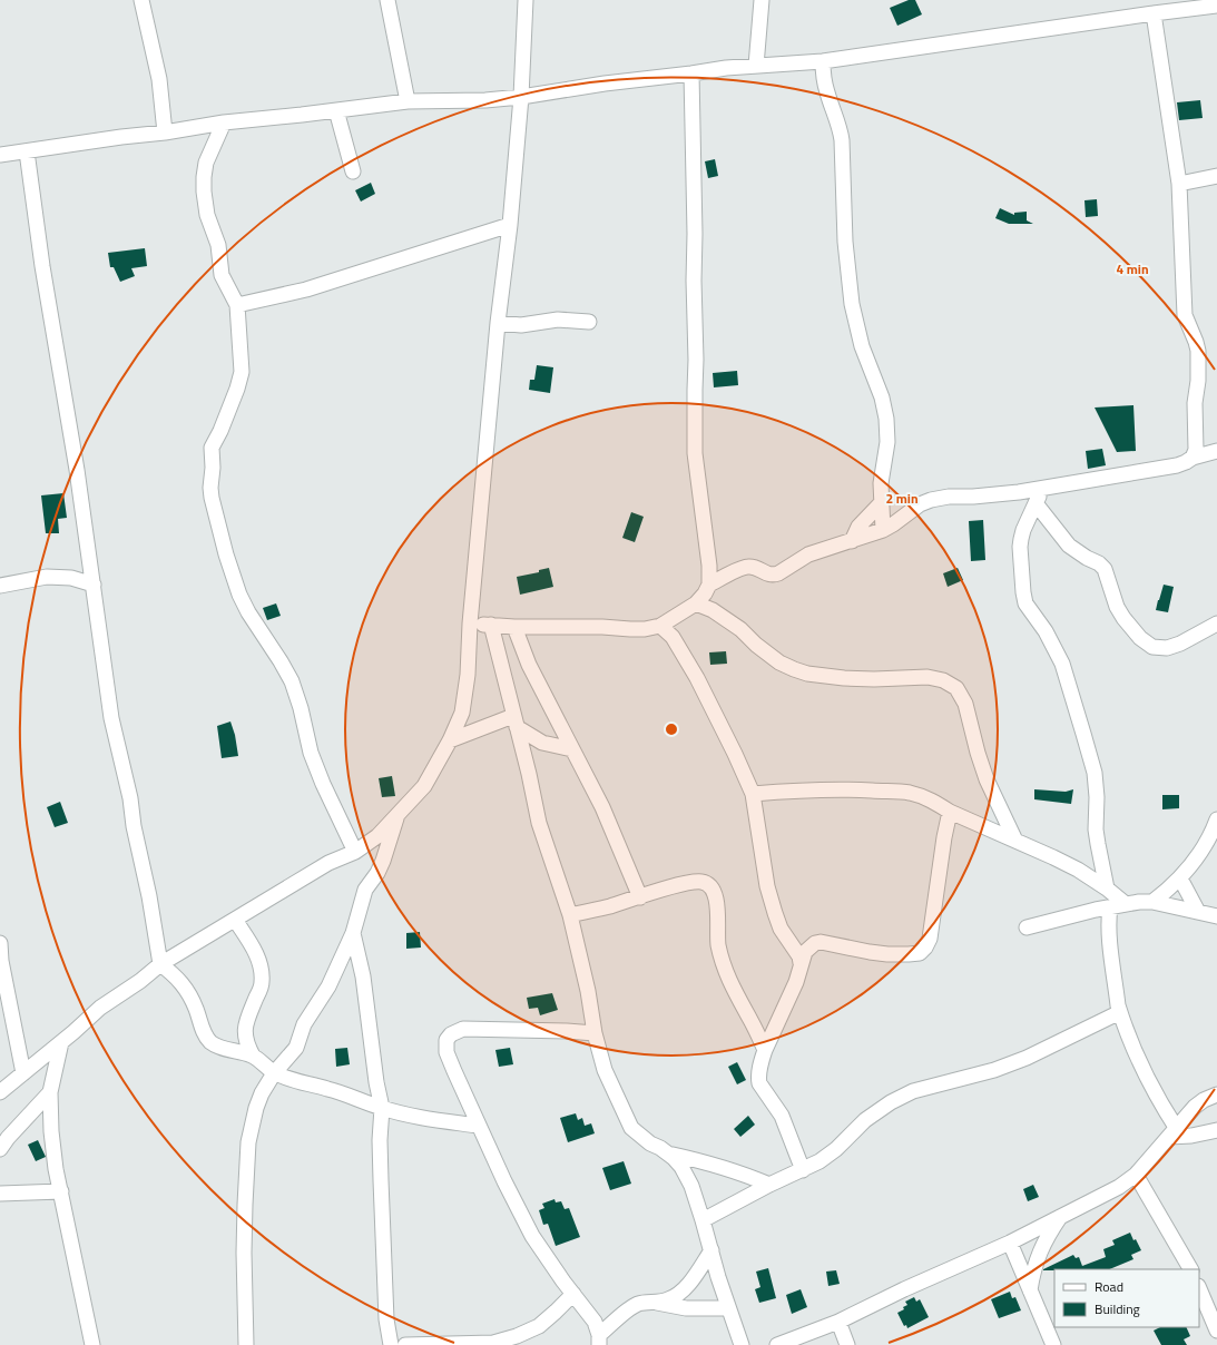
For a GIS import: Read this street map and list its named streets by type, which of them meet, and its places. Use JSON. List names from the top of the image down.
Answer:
{
  "legend": ["Road", "Building"],
  "rings": ["4 min", "2 min"]
}
